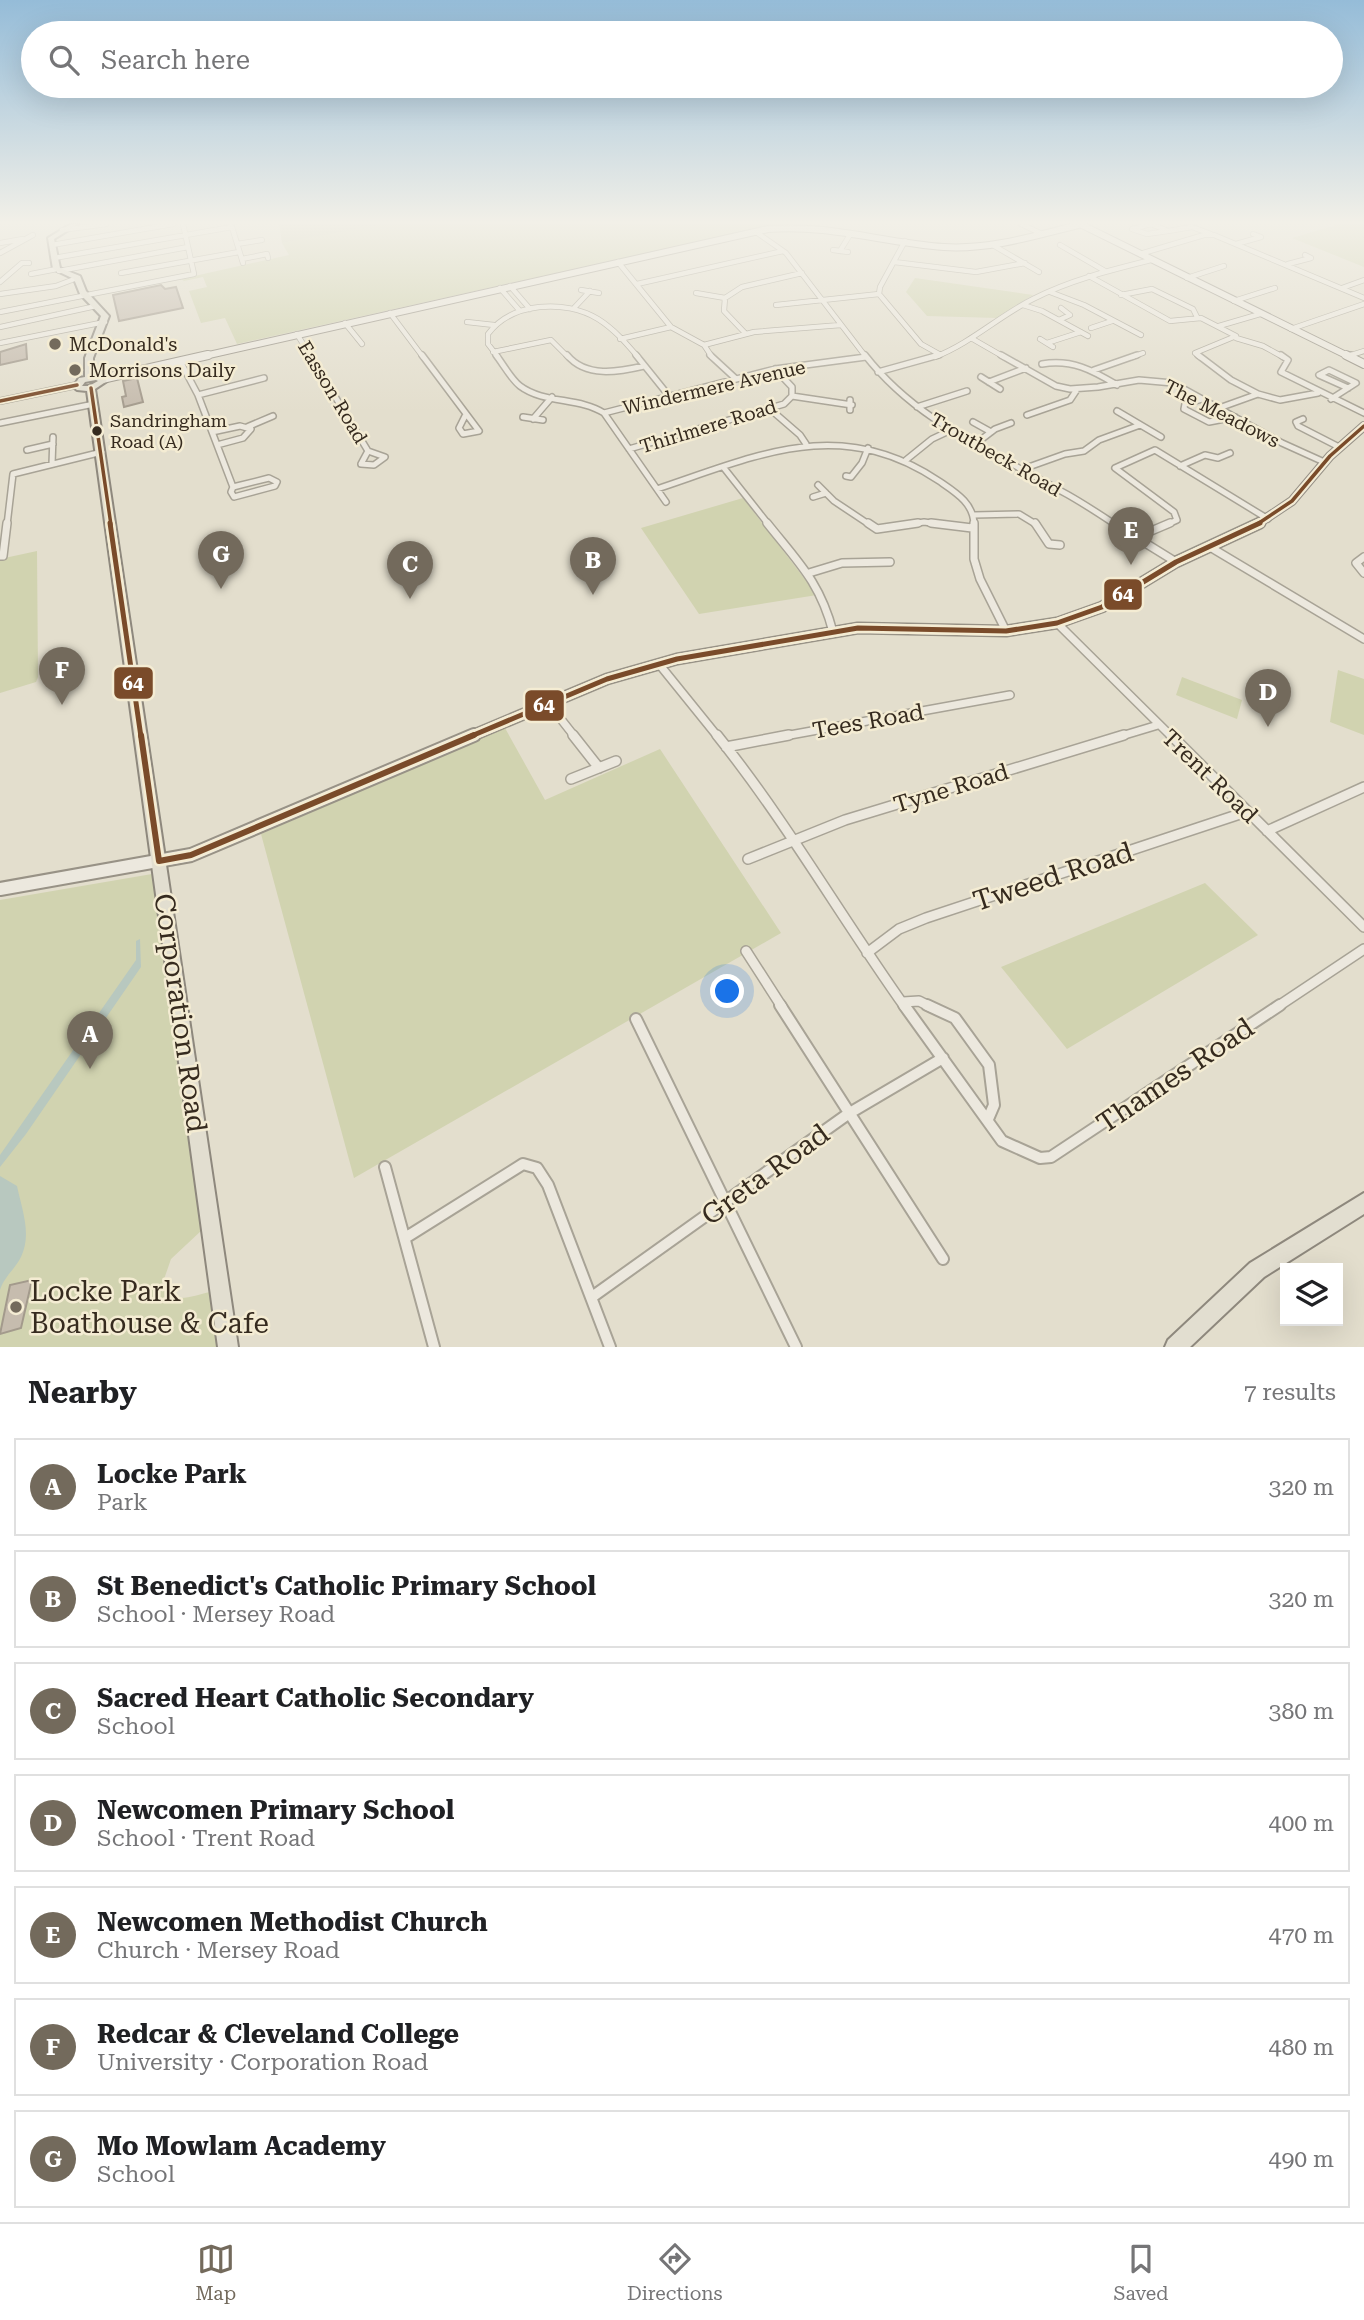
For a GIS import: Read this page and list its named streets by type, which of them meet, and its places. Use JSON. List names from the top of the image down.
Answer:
{
  "streets": {
    "main road": ["Corporation Road"],
    "street": [
      "Windermere Avenue",
      "Easson Road",
      "The Meadows",
      "Thirlmere Road",
      "Troutbeck Road",
      "Tees Road",
      "Trent Road",
      "Tyne Road",
      "Tweed Road",
      "Thames Road",
      "Greta Road"
    ]
  },
  "crossings": [
    ["Windermere Avenue", "Thirlmere Road"],
    ["Windermere Avenue", "Troutbeck Road"],
    ["Tees Road", "Thames Road"],
    ["Trent Road", "Tyne Road"],
    ["Trent Road", "Tweed Road"],
    ["Tyne Road", "Thames Road"],
    ["Tweed Road", "Thames Road"],
    ["Thames Road", "Greta Road"]
  ],
  "places": [
    "McDonald's",
    "Morrisons Daily",
    "Sandringham Road (A)",
    "Locke Park Boathouse & Cafe"
  ],
  "lines": ["transit line 64"],
  "page": {
    "search": "Search here",
    "pins": [
      "E",
      "G",
      "B",
      "C",
      "F",
      "D",
      "A"
    ],
    "heading": ["Nearby", "7 results"],
    "list": [
      {
        "mark": "A",
        "name": "Locke Park",
        "note": "Park",
        "value": "320 m"
      },
      {
        "mark": "B",
        "name": "St Benedict's Catholic Primary School",
        "note": "School · Mersey Road",
        "value": "320 m"
      },
      {
        "mark": "C",
        "name": "Sacred Heart Catholic Secondary",
        "note": "School",
        "value": "380 m"
      },
      {
        "mark": "D",
        "name": "Newcomen Primary School",
        "note": "School · Trent Road",
        "value": "400 m"
      },
      {
        "mark": "E",
        "name": "Newcomen Methodist Church",
        "note": "Church · Mersey Road",
        "value": "470 m"
      },
      {
        "mark": "F",
        "name": "Redcar & Cleveland College",
        "note": "University · Corporation Road",
        "value": "480 m"
      },
      {
        "mark": "G",
        "name": "Mo Mowlam Academy",
        "note": "School",
        "value": "490 m"
      }
    ],
    "nav": ["Map", "Directions", "Saved"]
  }
}
